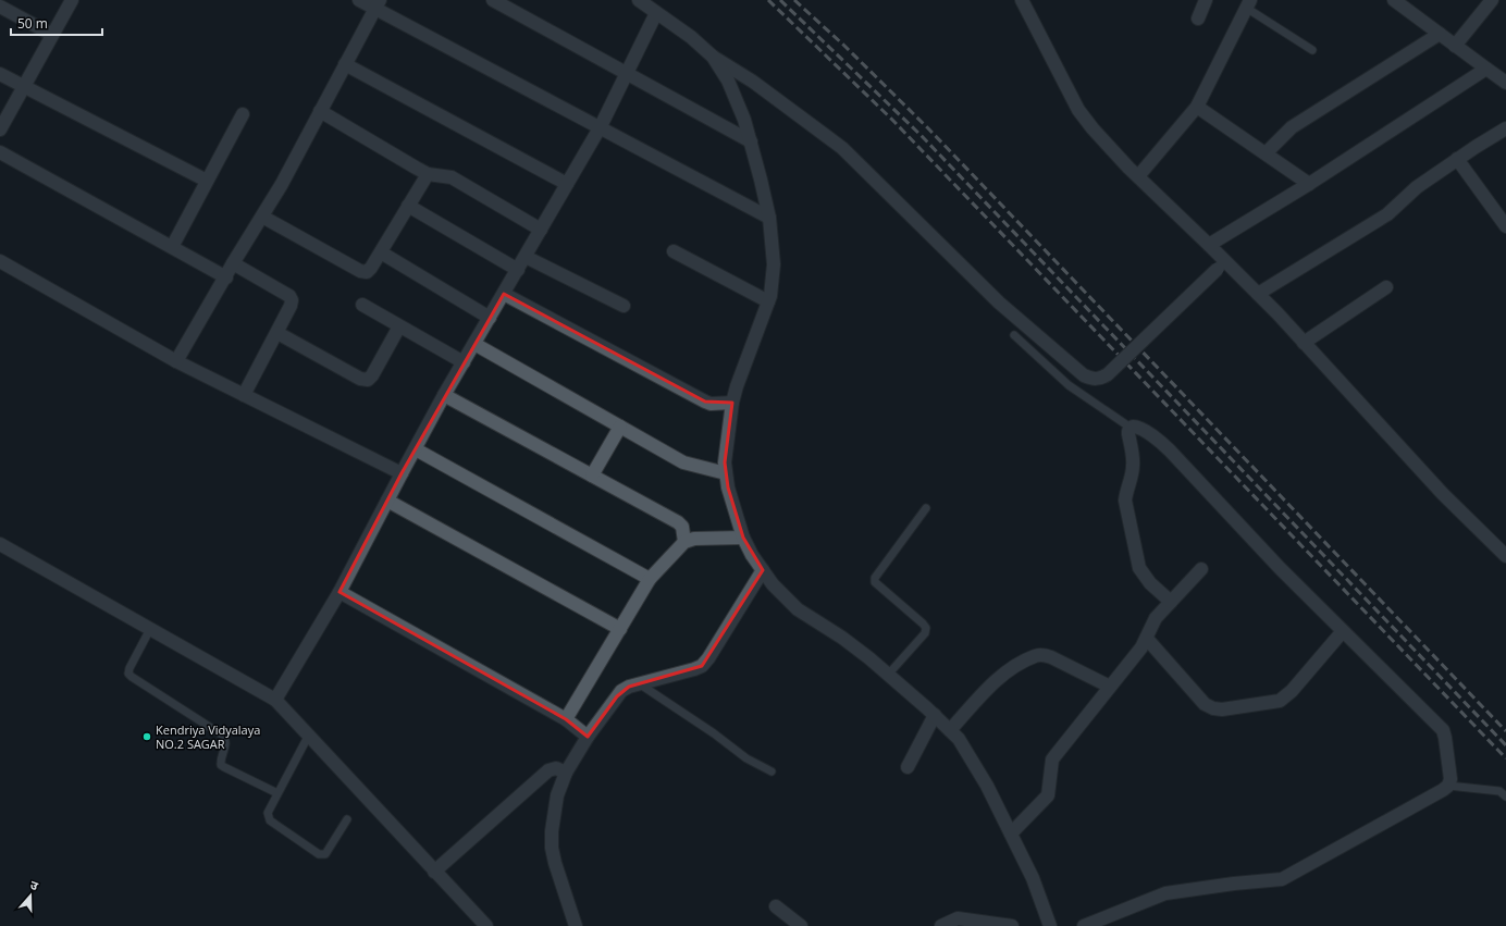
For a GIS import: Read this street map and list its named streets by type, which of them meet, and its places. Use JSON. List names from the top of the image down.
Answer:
{
  "places": ["Kendriya Vidyalaya NO.2 SAGAR"],
  "scale_bar": "50 m",
  "north": "top"
}
